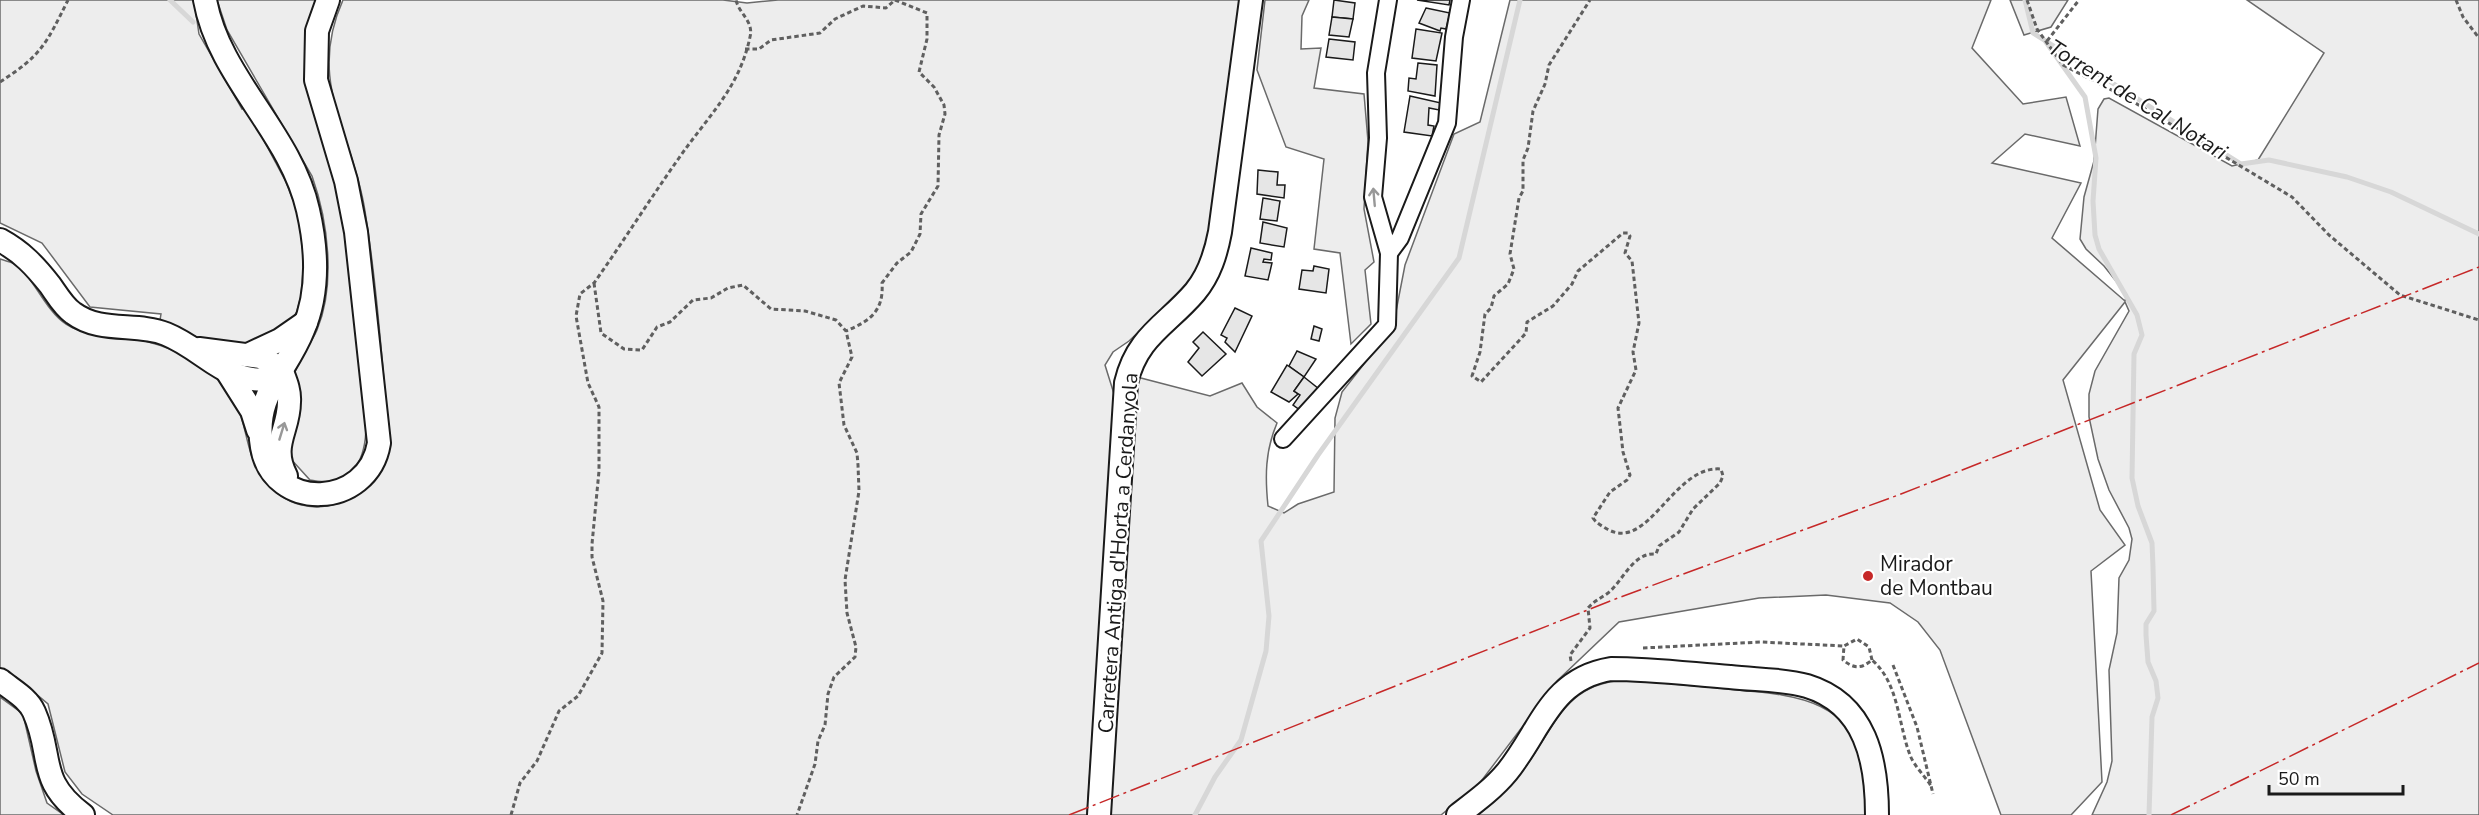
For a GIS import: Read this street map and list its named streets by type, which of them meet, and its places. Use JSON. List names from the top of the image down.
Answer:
{
  "streets": {
    "street": ["Carretera Antiga d'Horta a Cerdanyola"]
  },
  "water": ["Torrent de Cal Notari"],
  "places": ["Mirador de Montbau"],
  "scale_bar": "50 m"
}
